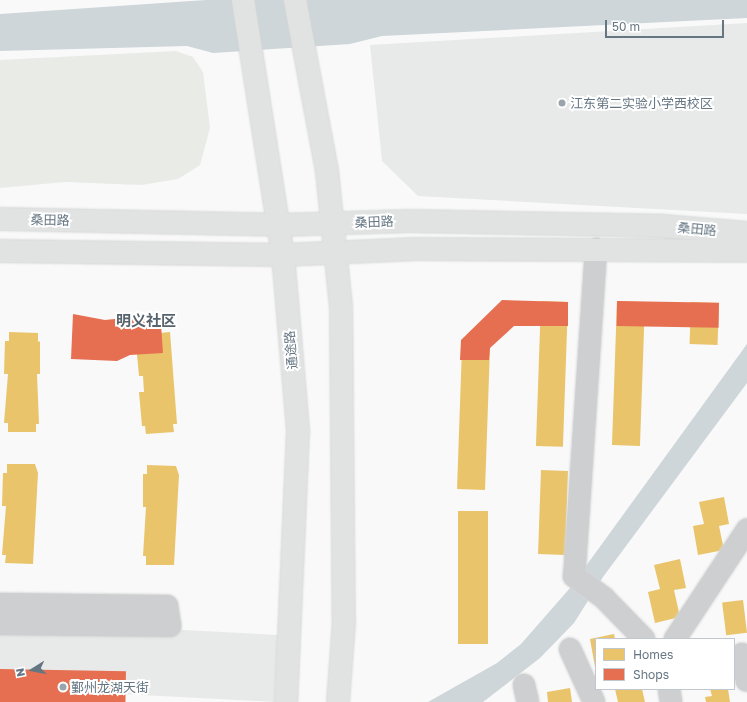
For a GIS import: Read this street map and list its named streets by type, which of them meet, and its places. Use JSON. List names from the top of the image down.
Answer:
{
  "streets": {
    "main road": ["桑田路", "通途路"]
  },
  "crossings": [
    ["桑田路", "通途路"]
  ],
  "districts": ["明义社区"],
  "places": ["江东第二实验小学西校区", "鄞州龙湖天街"],
  "legend": ["Homes", "Shops"],
  "scale_bar": "50 m",
  "north": "left"
}
